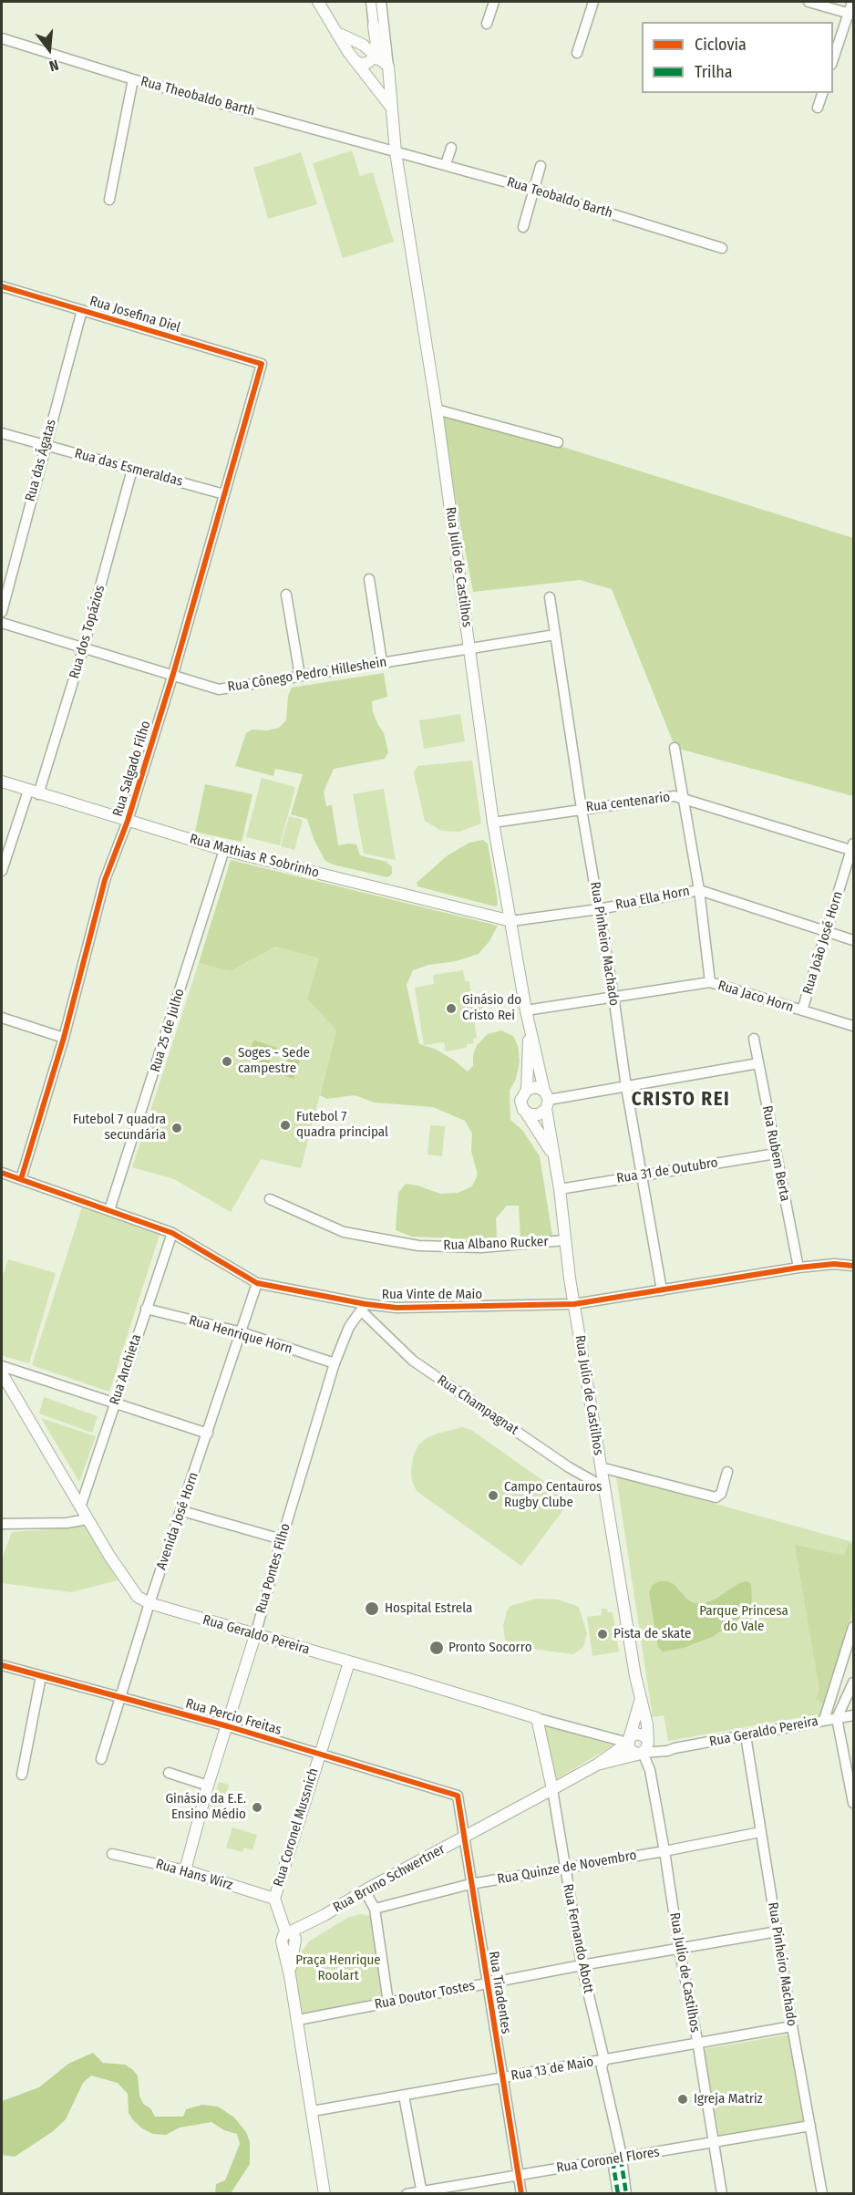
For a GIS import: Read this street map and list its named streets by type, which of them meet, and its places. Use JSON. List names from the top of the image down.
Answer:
{
  "streets": {
    "main road": [
      "Rua Julio de Castilhos",
      "Rua Mathias R Sobrinho",
      "Rua Pontes Filho",
      "Rua Geraldo Pereira",
      "Rua Coronel Mussnich",
      "Rua Hans Wirz",
      "Rua Bruno Schwertner",
      "Rua Fernando Abott"
    ],
    "street": [
      "Rua Theobaldo Barth",
      "Rua Teobaldo Barth",
      "Rua Josefina Diel",
      "Rua das Ágatas",
      "Rua das Esmeraldas",
      "Rua dos Topázios",
      "Rua Cônego Pedro Hilleshein",
      "Rua Salgado Filho",
      "Rua centenario",
      "Rua Ella Horn",
      "Rua João José Horn",
      "Rua Pinheiro Machado",
      "Rua Jaco Horn",
      "Rua 25 de Julho",
      "Rua Rubem Berta",
      "Rua 31 de Outubro",
      "Rua Albano Rucker",
      "Rua Vinte de Maio",
      "Rua Henrique Horn",
      "Rua Anchieta",
      "Rua Champagnat",
      "Avenida José Horn",
      "Rua Percio Freitas",
      "Rua Quinze de Novembro",
      "Rua Tiradentes",
      "Rua Doutor Tostes",
      "Rua 13 de Maio",
      "Rua Coronel Flores"
    ]
  },
  "crossings": [
    ["Rua Theobaldo Barth", "Rua Teobaldo Barth"],
    ["Rua Theobaldo Barth", "Rua Julio de Castilhos"],
    ["Rua Teobaldo Barth", "Rua Julio de Castilhos"],
    ["Rua Josefina Diel", "Rua das Ágatas"],
    ["Rua Josefina Diel", "Rua Salgado Filho"],
    ["Rua das Ágatas", "Rua das Esmeraldas"],
    ["Rua das Esmeraldas", "Rua dos Topázios"],
    ["Rua das Esmeraldas", "Rua Salgado Filho"],
    ["Rua Julio de Castilhos", "Rua Cônego Pedro Hilleshein"],
    ["Rua Julio de Castilhos", "Rua centenario"],
    ["Rua Julio de Castilhos", "Rua Mathias R Sobrinho"],
    ["Rua Julio de Castilhos", "Rua Ella Horn"],
    ["Rua Julio de Castilhos", "Rua Jaco Horn"],
    ["Rua Julio de Castilhos", "Rua 31 de Outubro"],
    ["Rua Julio de Castilhos", "Rua Albano Rucker"],
    ["Rua Julio de Castilhos", "Rua Vinte de Maio"],
    ["Rua Julio de Castilhos", "Rua Champagnat"],
    ["Rua Julio de Castilhos", "Rua Geraldo Pereira"],
    ["Rua Julio de Castilhos", "Rua Quinze de Novembro"],
    ["Rua Julio de Castilhos", "Rua Bruno Schwertner"],
    ["Rua Julio de Castilhos", "Rua Doutor Tostes"],
    ["Rua Julio de Castilhos", "Rua 13 de Maio"],
    ["Rua Julio de Castilhos", "Rua Coronel Flores"],
    ["Rua dos Topázios", "Rua Cônego Pedro Hilleshein"],
    ["Rua dos Topázios", "Rua Mathias R Sobrinho"],
    ["Rua Cônego Pedro Hilleshein", "Rua Salgado Filho"],
    ["Rua Cônego Pedro Hilleshein", "Rua Pinheiro Machado"],
    ["Rua Salgado Filho", "Rua Mathias R Sobrinho"],
    ["Rua Salgado Filho", "Rua Vinte de Maio"],
    ["Rua centenario", "Rua João José Horn"],
    ["Rua centenario", "Rua Pinheiro Machado"],
    ["Rua Mathias R Sobrinho", "Rua Ella Horn"],
    ["Rua Mathias R Sobrinho", "Rua 25 de Julho"],
    ["Rua Ella Horn", "Rua João José Horn"],
    ["Rua Ella Horn", "Rua Pinheiro Machado"],
    ["Rua João José Horn", "Rua Jaco Horn"],
    ["Rua Pinheiro Machado", "Rua Jaco Horn"],
    ["Rua Pinheiro Machado", "Rua 31 de Outubro"],
    ["Rua Pinheiro Machado", "Rua Vinte de Maio"],
    ["Rua Pinheiro Machado", "Rua Geraldo Pereira"],
    ["Rua Pinheiro Machado", "Rua Quinze de Novembro"],
    ["Rua Pinheiro Machado", "Rua Doutor Tostes"],
    ["Rua Pinheiro Machado", "Rua 13 de Maio"],
    ["Rua Pinheiro Machado", "Rua Coronel Flores"],
    ["Rua 25 de Julho", "Rua Vinte de Maio"],
    ["Rua Rubem Berta", "Rua 31 de Outubro"],
    ["Rua Rubem Berta", "Rua Vinte de Maio"],
    ["Rua Vinte de Maio", "Rua Anchieta"],
    ["Rua Vinte de Maio", "Rua Champagnat"],
    ["Rua Vinte de Maio", "Avenida José Horn"],
    ["Rua Vinte de Maio", "Rua Pontes Filho"],
    ["Rua Henrique Horn", "Rua Anchieta"],
    ["Rua Henrique Horn", "Avenida José Horn"],
    ["Rua Henrique Horn", "Rua Pontes Filho"],
    ["Rua Anchieta", "Rua Geraldo Pereira"],
    ["Rua Champagnat", "Rua Pontes Filho"],
    ["Avenida José Horn", "Rua Geraldo Pereira"],
    ["Avenida José Horn", "Rua Percio Freitas"],
    ["Rua Pontes Filho", "Rua Geraldo Pereira"],
    ["Rua Pontes Filho", "Rua Percio Freitas"],
    ["Rua Pontes Filho", "Rua Hans Wirz"],
    ["Rua Geraldo Pereira", "Rua Coronel Mussnich"],
    ["Rua Geraldo Pereira", "Rua Bruno Schwertner"],
    ["Rua Geraldo Pereira", "Rua Fernando Abott"],
    ["Rua Percio Freitas", "Rua Coronel Mussnich"],
    ["Rua Percio Freitas", "Rua Tiradentes"],
    ["Rua Coronel Mussnich", "Rua Hans Wirz"],
    ["Rua Quinze de Novembro", "Rua Fernando Abott"],
    ["Rua Quinze de Novembro", "Rua Tiradentes"],
    ["Rua Bruno Schwertner", "Rua Fernando Abott"],
    ["Rua Bruno Schwertner", "Rua Tiradentes"],
    ["Rua Fernando Abott", "Rua Doutor Tostes"],
    ["Rua Fernando Abott", "Rua 13 de Maio"],
    ["Rua Fernando Abott", "Rua Coronel Flores"],
    ["Rua Tiradentes", "Rua Doutor Tostes"],
    ["Rua Tiradentes", "Rua 13 de Maio"],
    ["Rua Tiradentes", "Rua Coronel Flores"]
  ],
  "districts": ["CRISTO REI"],
  "parks": ["Parque Princesa do Vale", "Praça Henrique Roolart"],
  "places": [
    "Ginásio do Cristo Rei",
    "Soges - Sede campestre",
    "Futebol 7 quadra principal",
    "Futebol 7 quadra secundária",
    "Campo Centauros Rugby Clube",
    "Hospital Estrela",
    "Pista de skate",
    "Pronto Socorro",
    "Ginásio da E.E. Ensino Médio",
    "Igreja Matriz"
  ],
  "legend": ["Ciclovia", "Trilha"],
  "north": "bottom"
}
